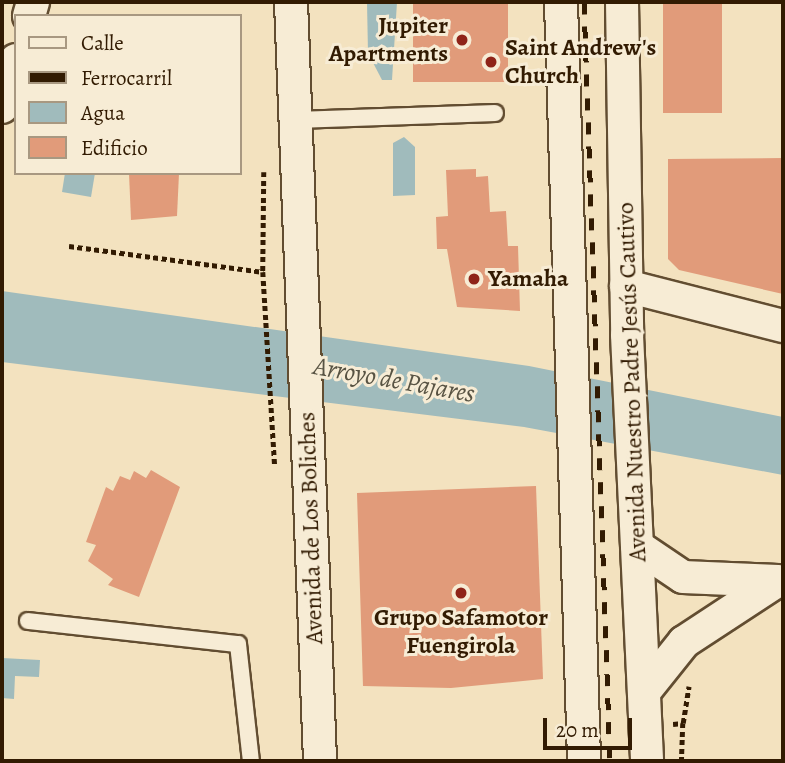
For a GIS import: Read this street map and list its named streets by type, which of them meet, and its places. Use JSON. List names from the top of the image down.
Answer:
{
  "streets": {
    "street": ["Avenida Nuestro Padre Jesús Cautivo", "Avenida de Los Boliches"]
  },
  "water": ["Arroyo de Pajares"],
  "places": [
    "Jupiter Apartments",
    "Saint Andrew's Church",
    "Yamaha",
    "Grupo Safamotor Fuengirola"
  ],
  "legend": [
    "Calle",
    "Ferrocarril",
    "Agua",
    "Edificio"
  ],
  "scale_bar": "20 m"
}
